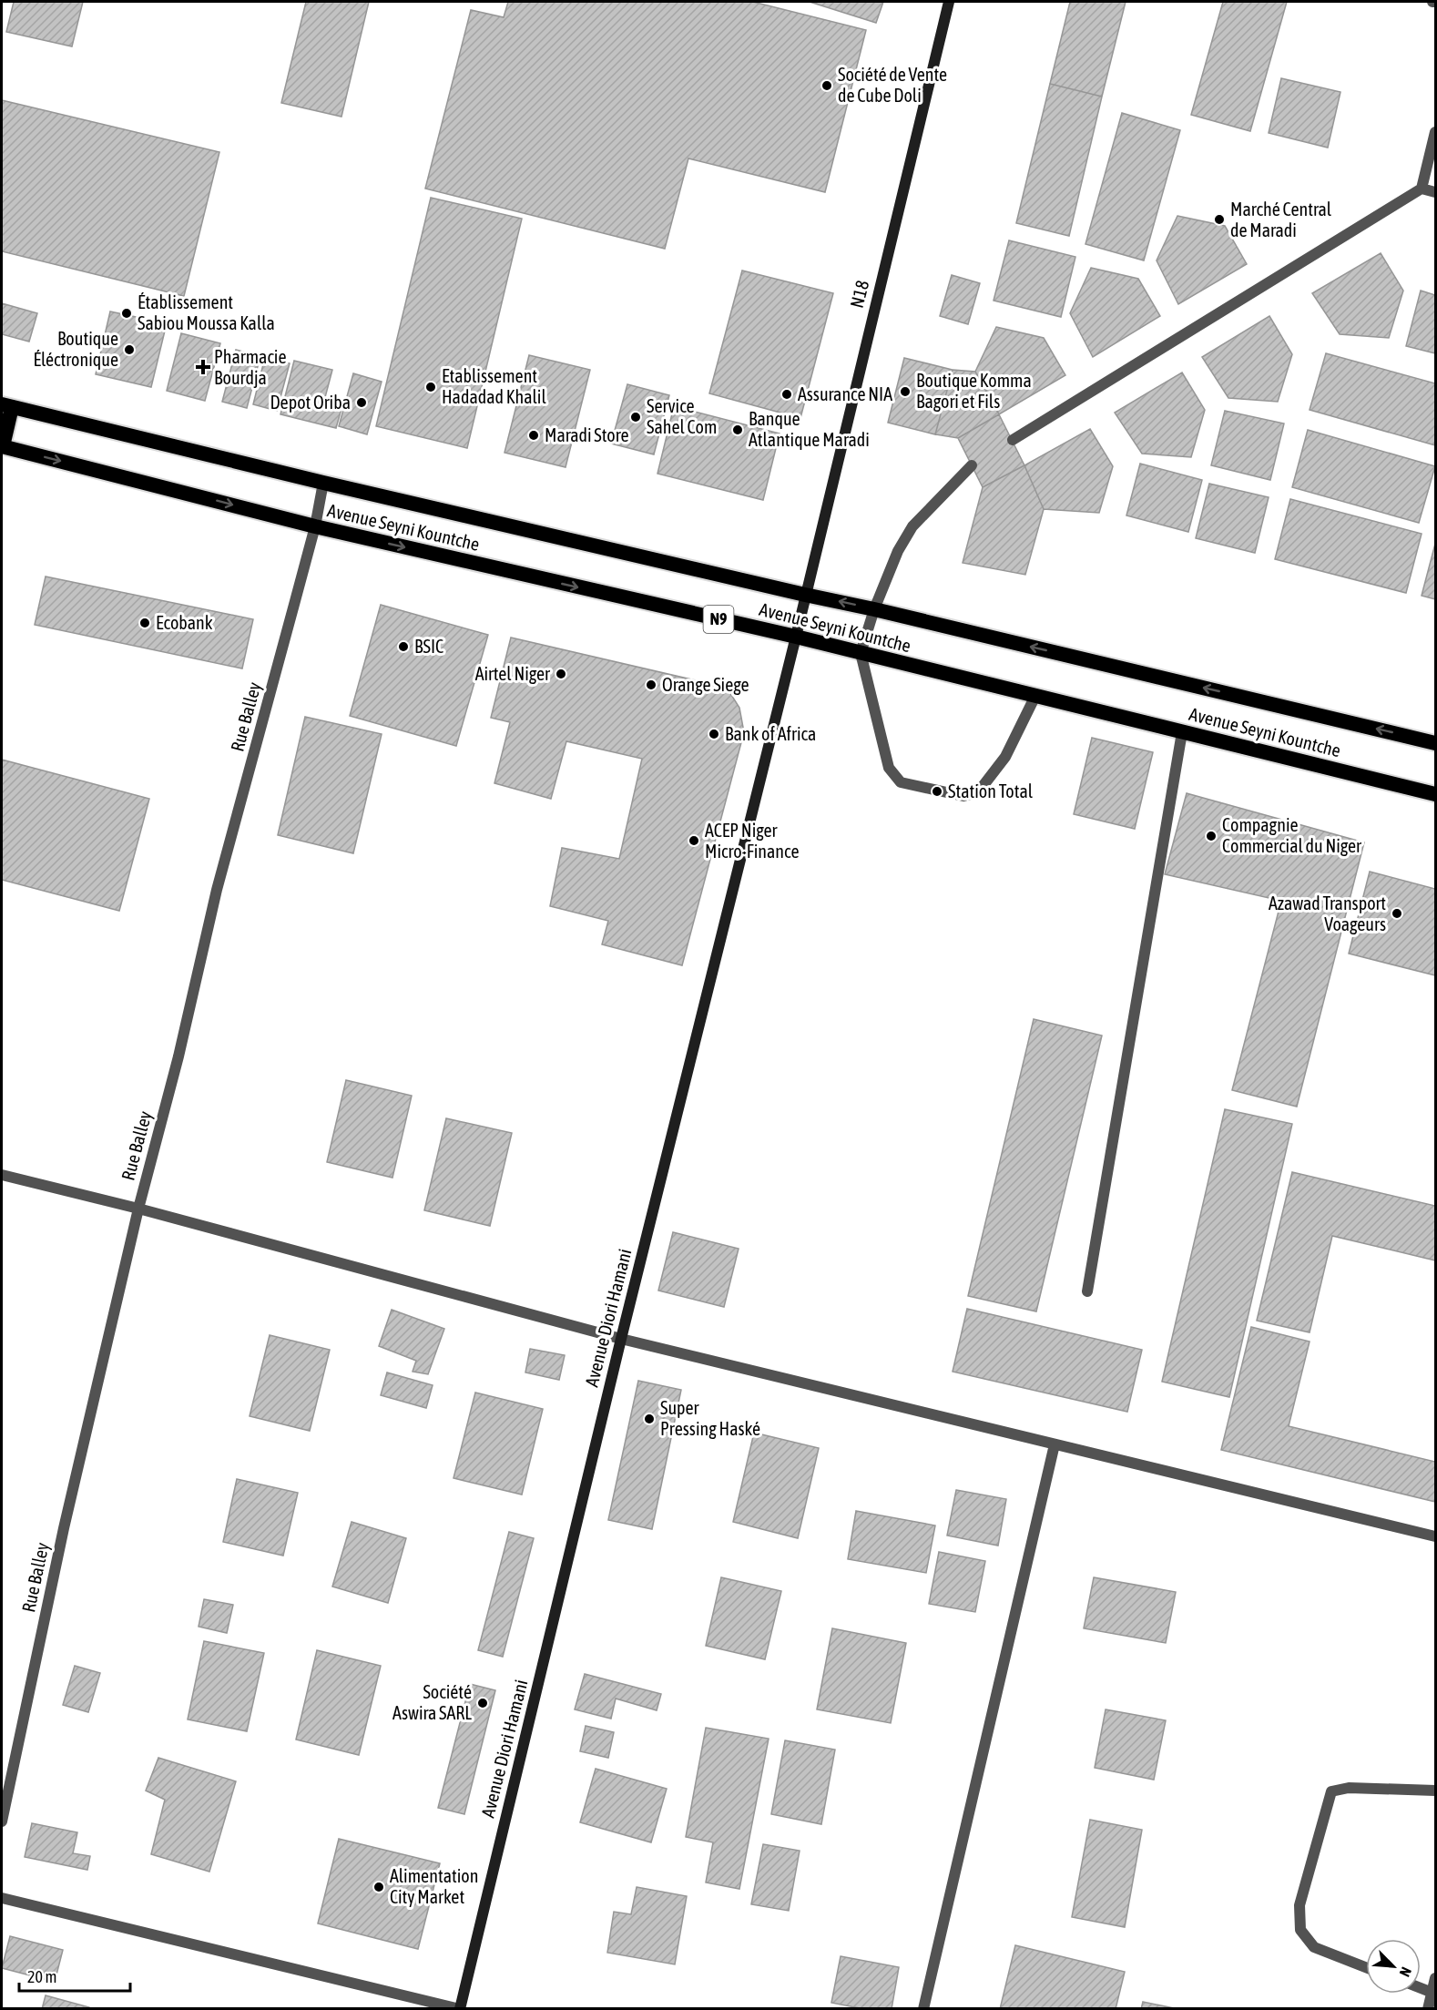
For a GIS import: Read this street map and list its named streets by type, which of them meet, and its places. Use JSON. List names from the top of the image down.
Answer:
{
  "streets": {
    "highway": ["Avenue Seyni Kountche", "N9"],
    "main road": ["N18", "Avenue Diori Hamani"],
    "street": ["Rue Balley"]
  },
  "crossings": [
    ["N18", "Avenue Seyni Kountche"],
    ["N18", "Avenue Diori Hamani"],
    ["Avenue Seyni Kountche", "Rue Balley"],
    ["Avenue Seyni Kountche", "Avenue Diori Hamani"]
  ],
  "places": {
    "other": [
      "Société de Vente de Cube Doli",
      "Marché Central de Maradi",
      "Établissement Sabiou Moussa Kalla",
      "Boutique Éléctronique",
      "Etablissement Hadadad Khalil",
      "Boutique Komma Bagori et Fils",
      "Assurance NIA",
      "Depot Oriba",
      "Service Sahel Com",
      "Banque Atlantique Maradi",
      "Maradi Store",
      "Ecobank",
      "BSIC",
      "Airtel Niger",
      "Orange Siege",
      "Bank of Africa",
      "Station Total",
      "Compagnie Commercial du Niger",
      "ACEP Niger Micro-Finance",
      "Azawad Transport Voageurs",
      "Super Pressing Haské",
      "Société Aswira SARL",
      "Alimentation City Market"
    ],
    "health": ["Pharmacie Bourdja"]
  },
  "scale_bar": "20 m",
  "north": "bottom right"
}
